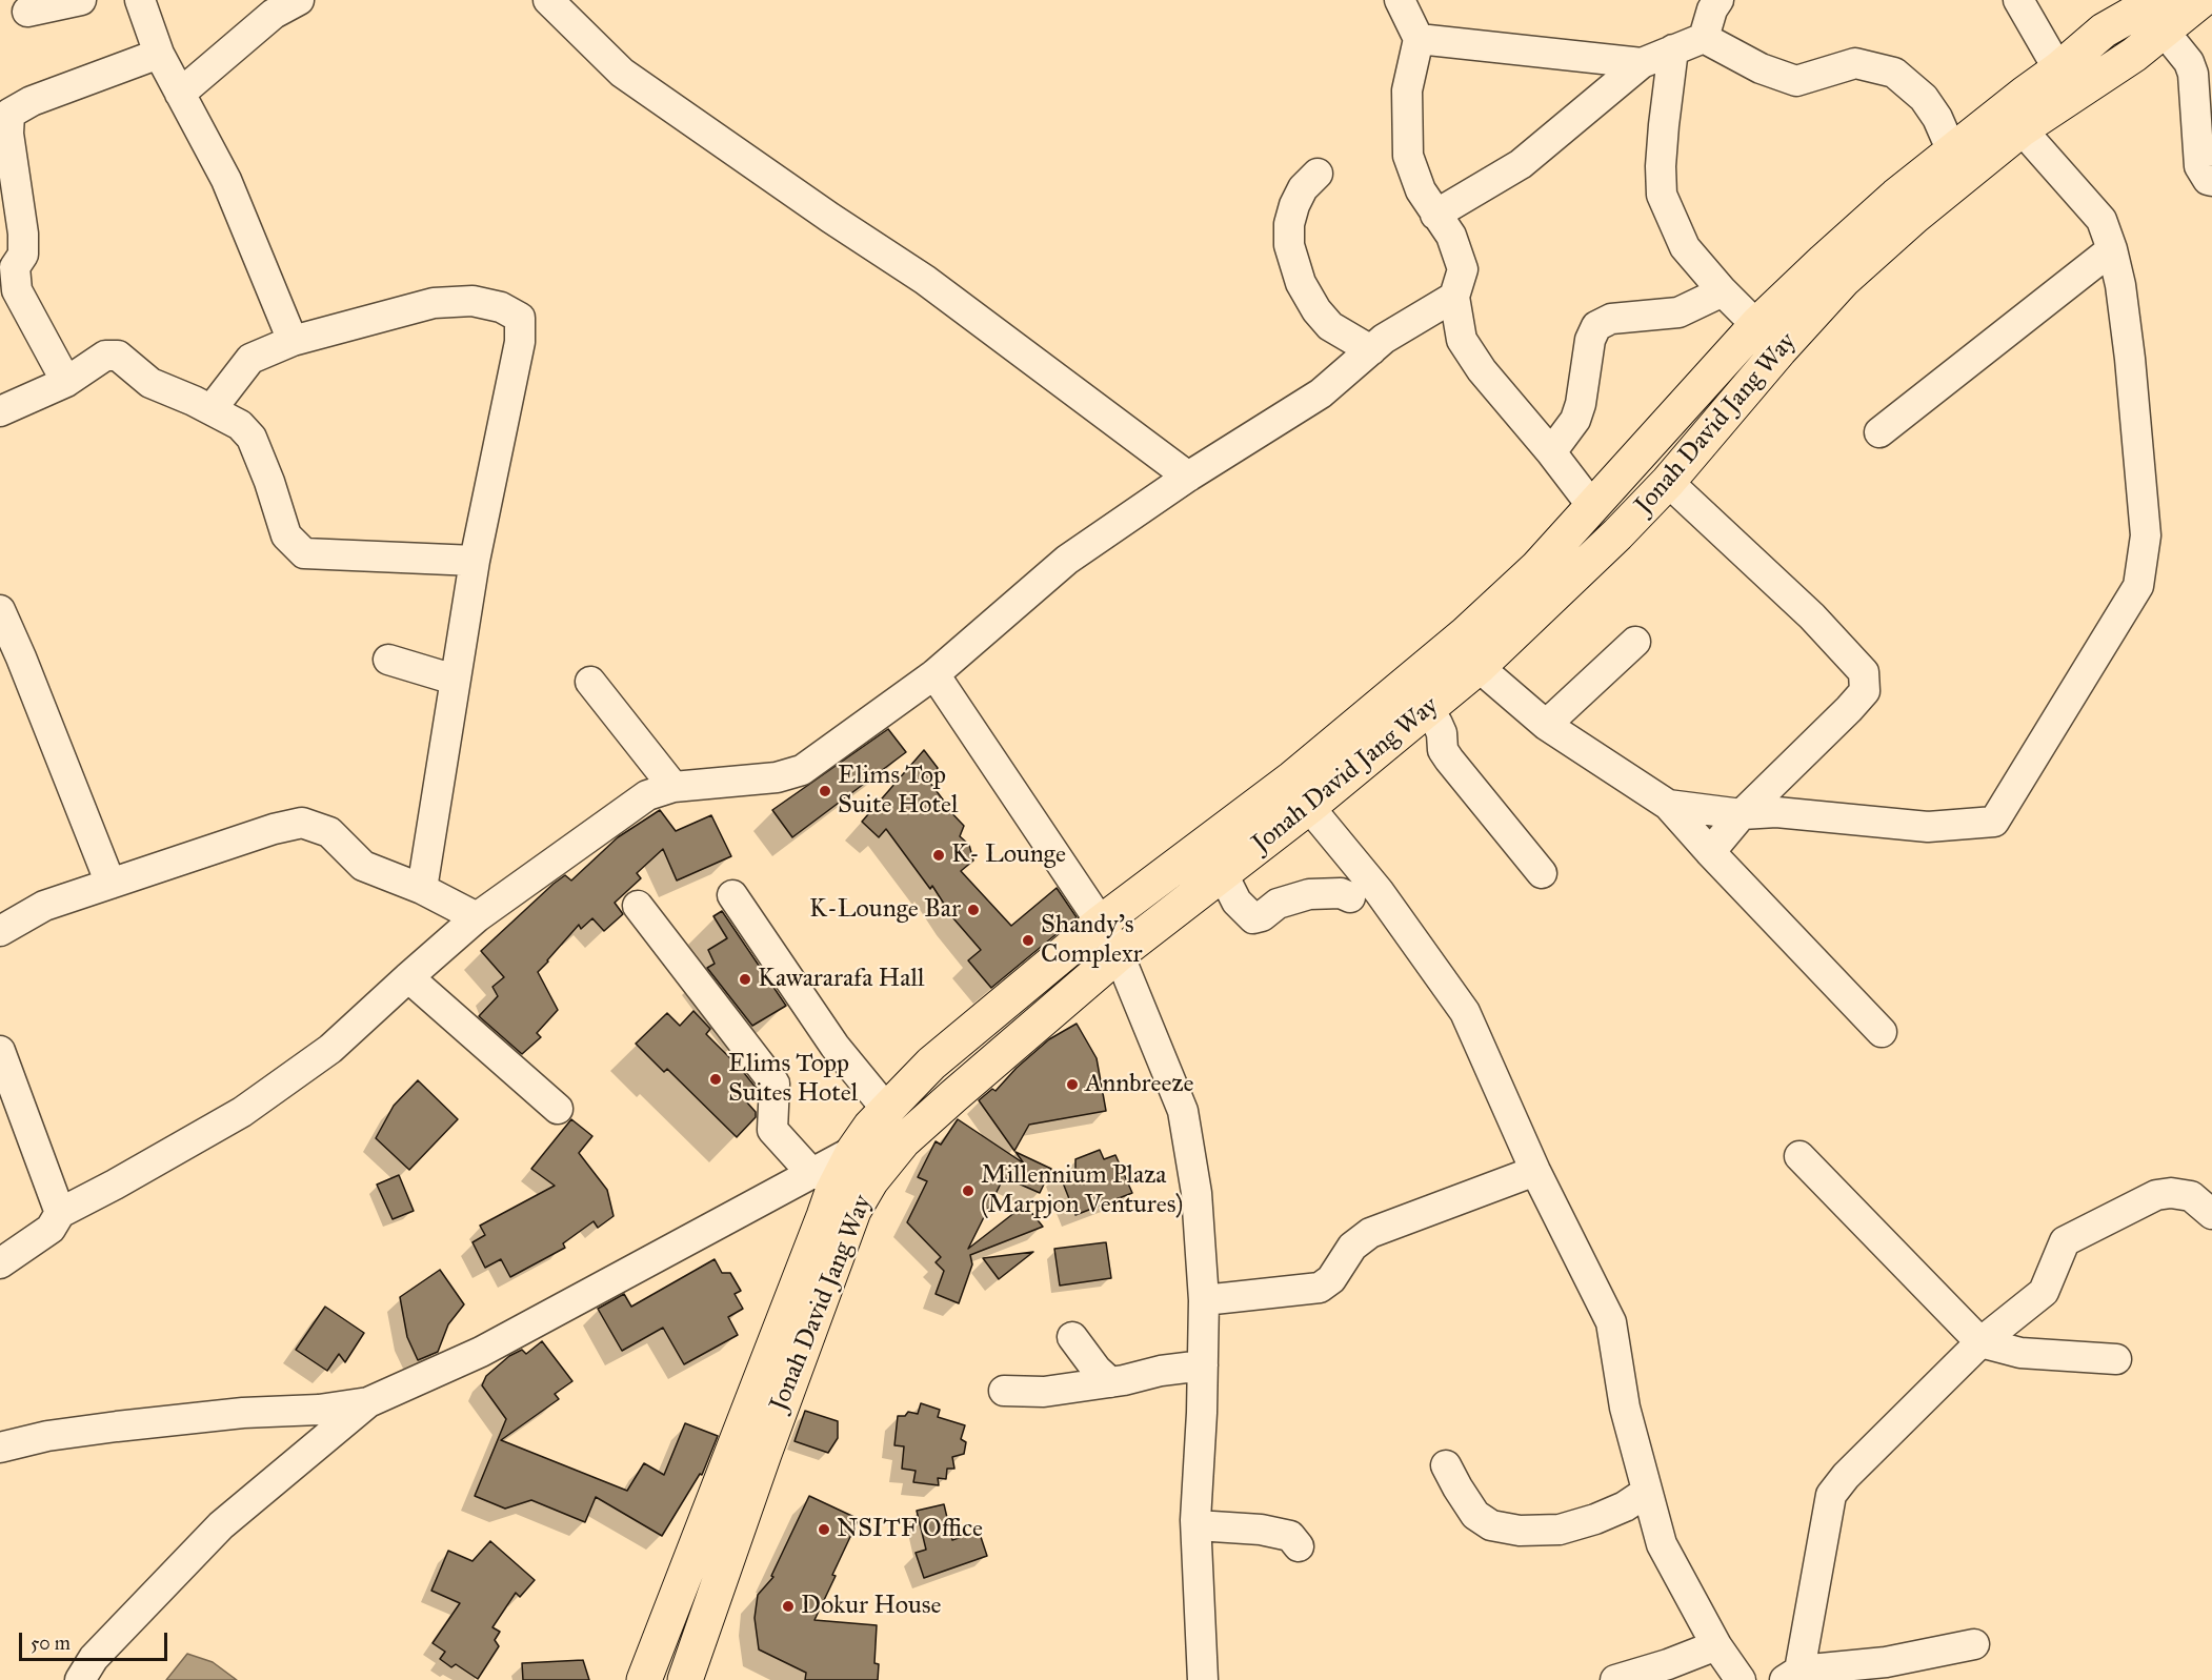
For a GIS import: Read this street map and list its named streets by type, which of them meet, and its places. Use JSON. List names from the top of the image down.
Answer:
{
  "streets": {
    "main road": ["Jonah David Jang Way"]
  },
  "places": [
    "Elims Top Suite Hotel",
    "K- Lounge",
    "K-Lounge Bar",
    "Shandy's Complexr",
    "Kawararafa Hall",
    "Elims Topp Suites Hotel",
    "Annbreeze",
    "Millennium Plaza (Marpjon Ventures)",
    "NSITF Office",
    "Dokur House"
  ],
  "scale_bar": "50 m"
}
